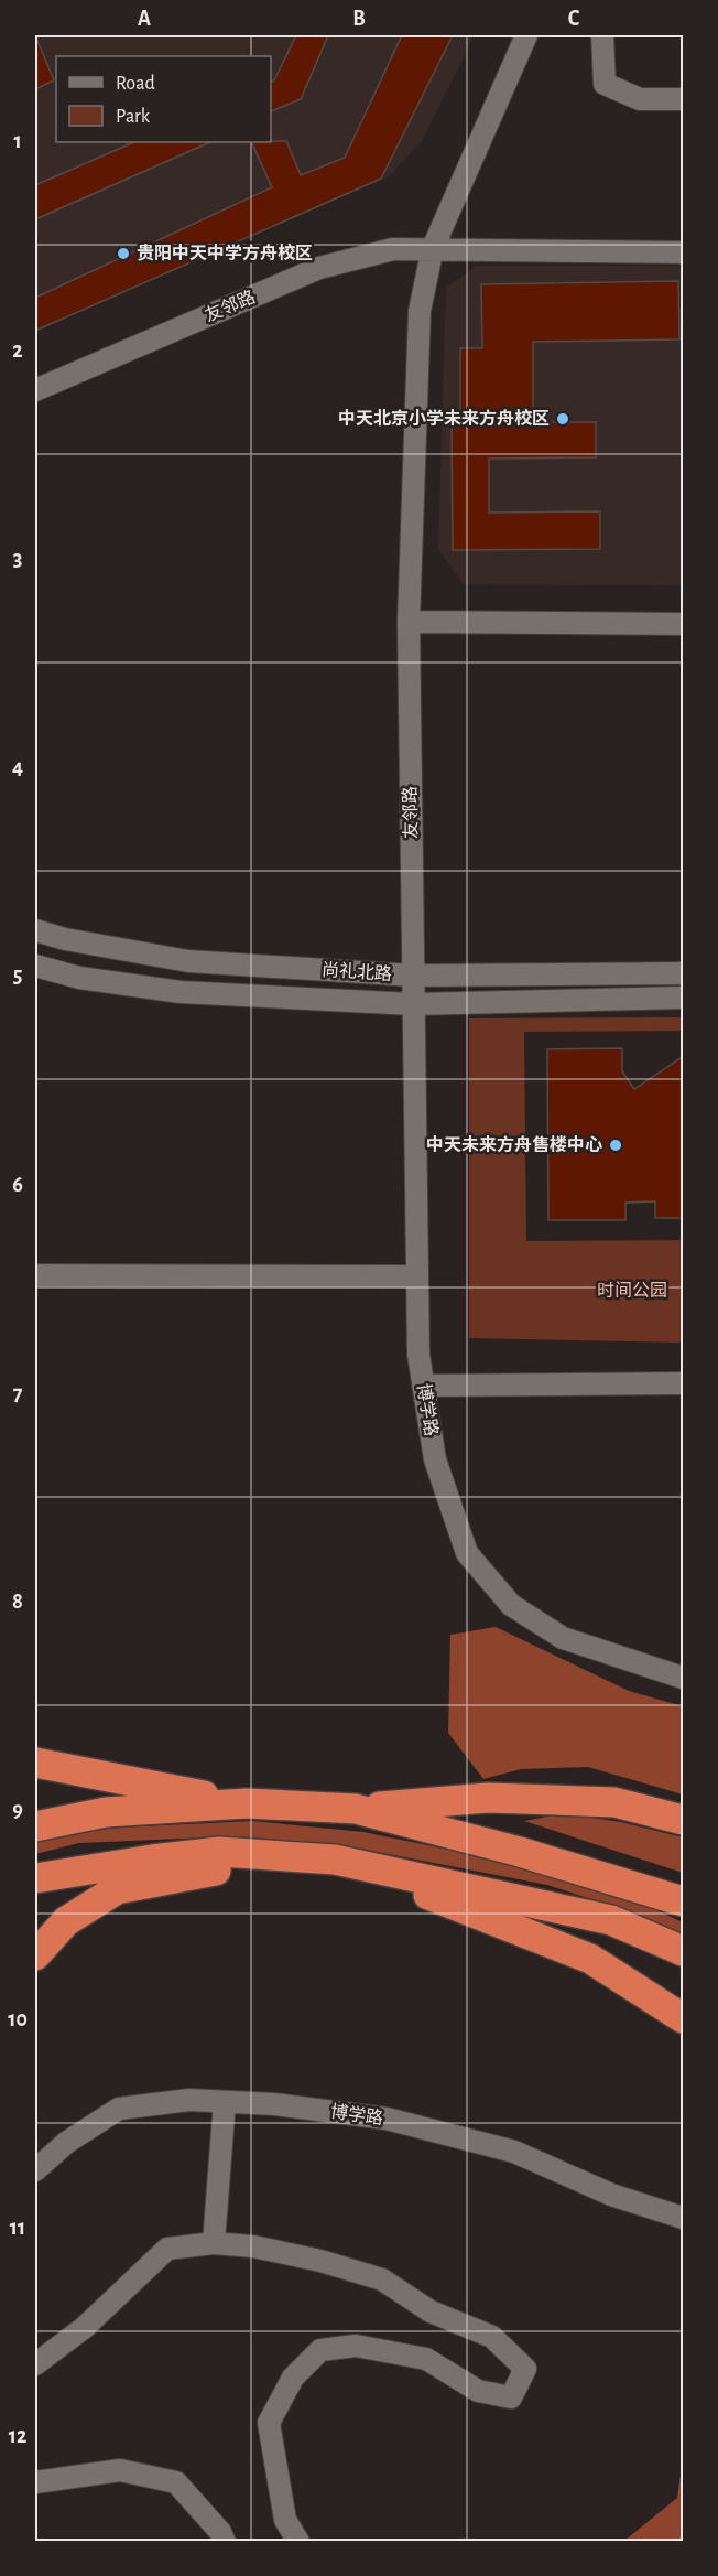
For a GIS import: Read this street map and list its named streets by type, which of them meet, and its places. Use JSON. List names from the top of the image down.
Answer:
{
  "streets": {
    "street": ["友邻路", "尚礼北路", "博学路"]
  },
  "crossings": [
    ["友邻路", "尚礼北路"],
    ["友邻路", "博学路"],
    ["尚礼北路", "博学路"]
  ],
  "parks": ["时间公园"],
  "places": ["贵阳中天中学方舟校区", "中天北京小学未来方舟校区", "中天未来方舟售楼中心"],
  "legend": ["Road", "Park"],
  "grid": {
    "columns": ["A", "B", "C"],
    "rows": [
      "1",
      "2",
      "3",
      "4",
      "5",
      "6",
      "7",
      "8",
      "9",
      "10",
      "11",
      "12"
    ]
  }
}
